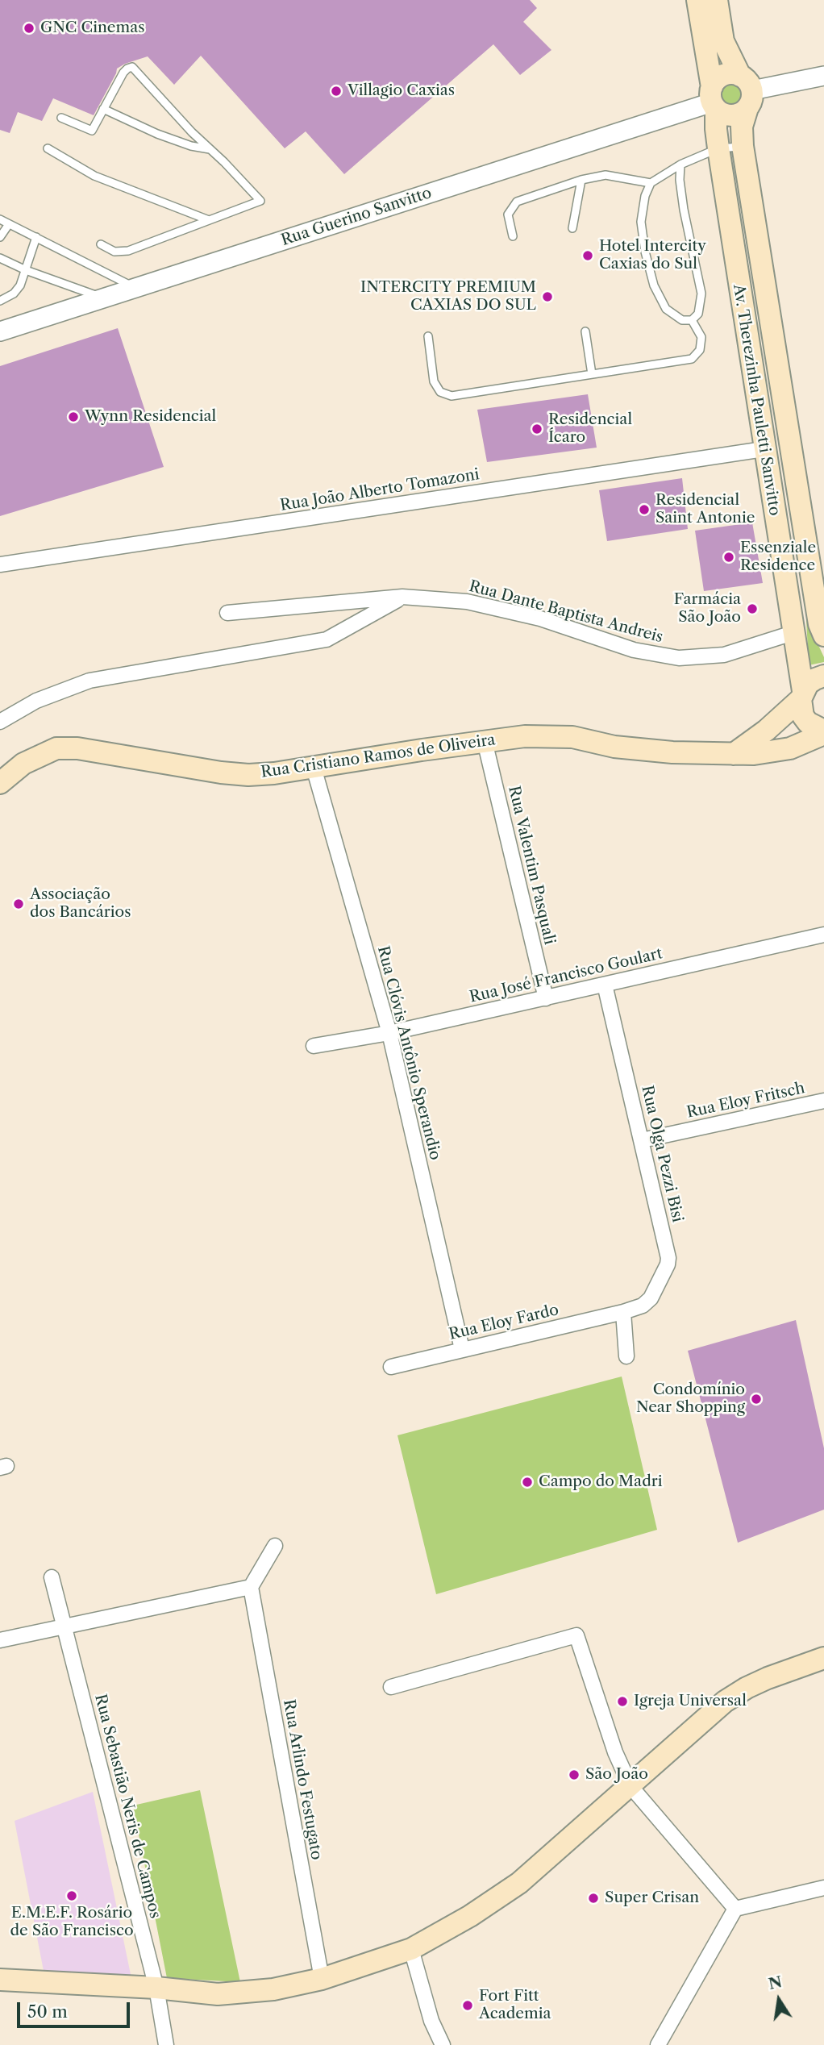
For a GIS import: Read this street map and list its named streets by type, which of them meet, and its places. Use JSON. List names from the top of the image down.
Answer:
{
  "streets": {
    "main road": ["Av. Therezinha Pauletti Sanvitto", "Rua Cristiano Ramos de Oliveira"],
    "street": [
      "Rua Guerino Sanvitto",
      "Rua João Alberto Tomazoni",
      "Rua Dante Baptista Andreis",
      "Rua Valentim Pasquali",
      "Rua José Francisco Goulart",
      "Rua Clóvis Antônio Sperandio",
      "Rua Eloy Fritsch",
      "Rua Olga Pezzi Bisi",
      "Rua Eloy Fardo",
      "Rua Arlindo Festugato",
      "Rua Sebastião Neris de Campos"
    ]
  },
  "crossings": [
    ["Rua Guerino Sanvitto", "Av. Therezinha Pauletti Sanvitto"],
    ["Av. Therezinha Pauletti Sanvitto", "Rua João Alberto Tomazoni"],
    ["Av. Therezinha Pauletti Sanvitto", "Rua Dante Baptista Andreis"],
    ["Av. Therezinha Pauletti Sanvitto", "Rua Cristiano Ramos de Oliveira"],
    ["Rua Cristiano Ramos de Oliveira", "Rua Valentim Pasquali"],
    ["Rua Cristiano Ramos de Oliveira", "Rua Clóvis Antônio Sperandio"],
    ["Rua Valentim Pasquali", "Rua José Francisco Goulart"],
    ["Rua José Francisco Goulart", "Rua Clóvis Antônio Sperandio"],
    ["Rua José Francisco Goulart", "Rua Olga Pezzi Bisi"],
    ["Rua Clóvis Antônio Sperandio", "Rua Eloy Fardo"],
    ["Rua Eloy Fritsch", "Rua Olga Pezzi Bisi"],
    ["Rua Olga Pezzi Bisi", "Rua Eloy Fardo"]
  ],
  "places": [
    "GNC Cinemas",
    "Villagio Caxias",
    "Hotel Intercity Caxias do Sul",
    "INTERCITY PREMIUM CAXIAS DO SUL",
    "Wynn Residencial",
    "Residencial Ícaro",
    "Residencial Saint Antonie",
    "Essenziale Residence",
    "Farmácia São João",
    "Associação dos Bancários",
    "Condomínio Near Shopping",
    "Campo do Madri",
    "Igreja Universal",
    "São João",
    "E.M.E.F. Rosário de São Francisco",
    "Super Crisan",
    "Fort Fitt Academia"
  ],
  "scale_bar": "50 m",
  "north": "top"
}
